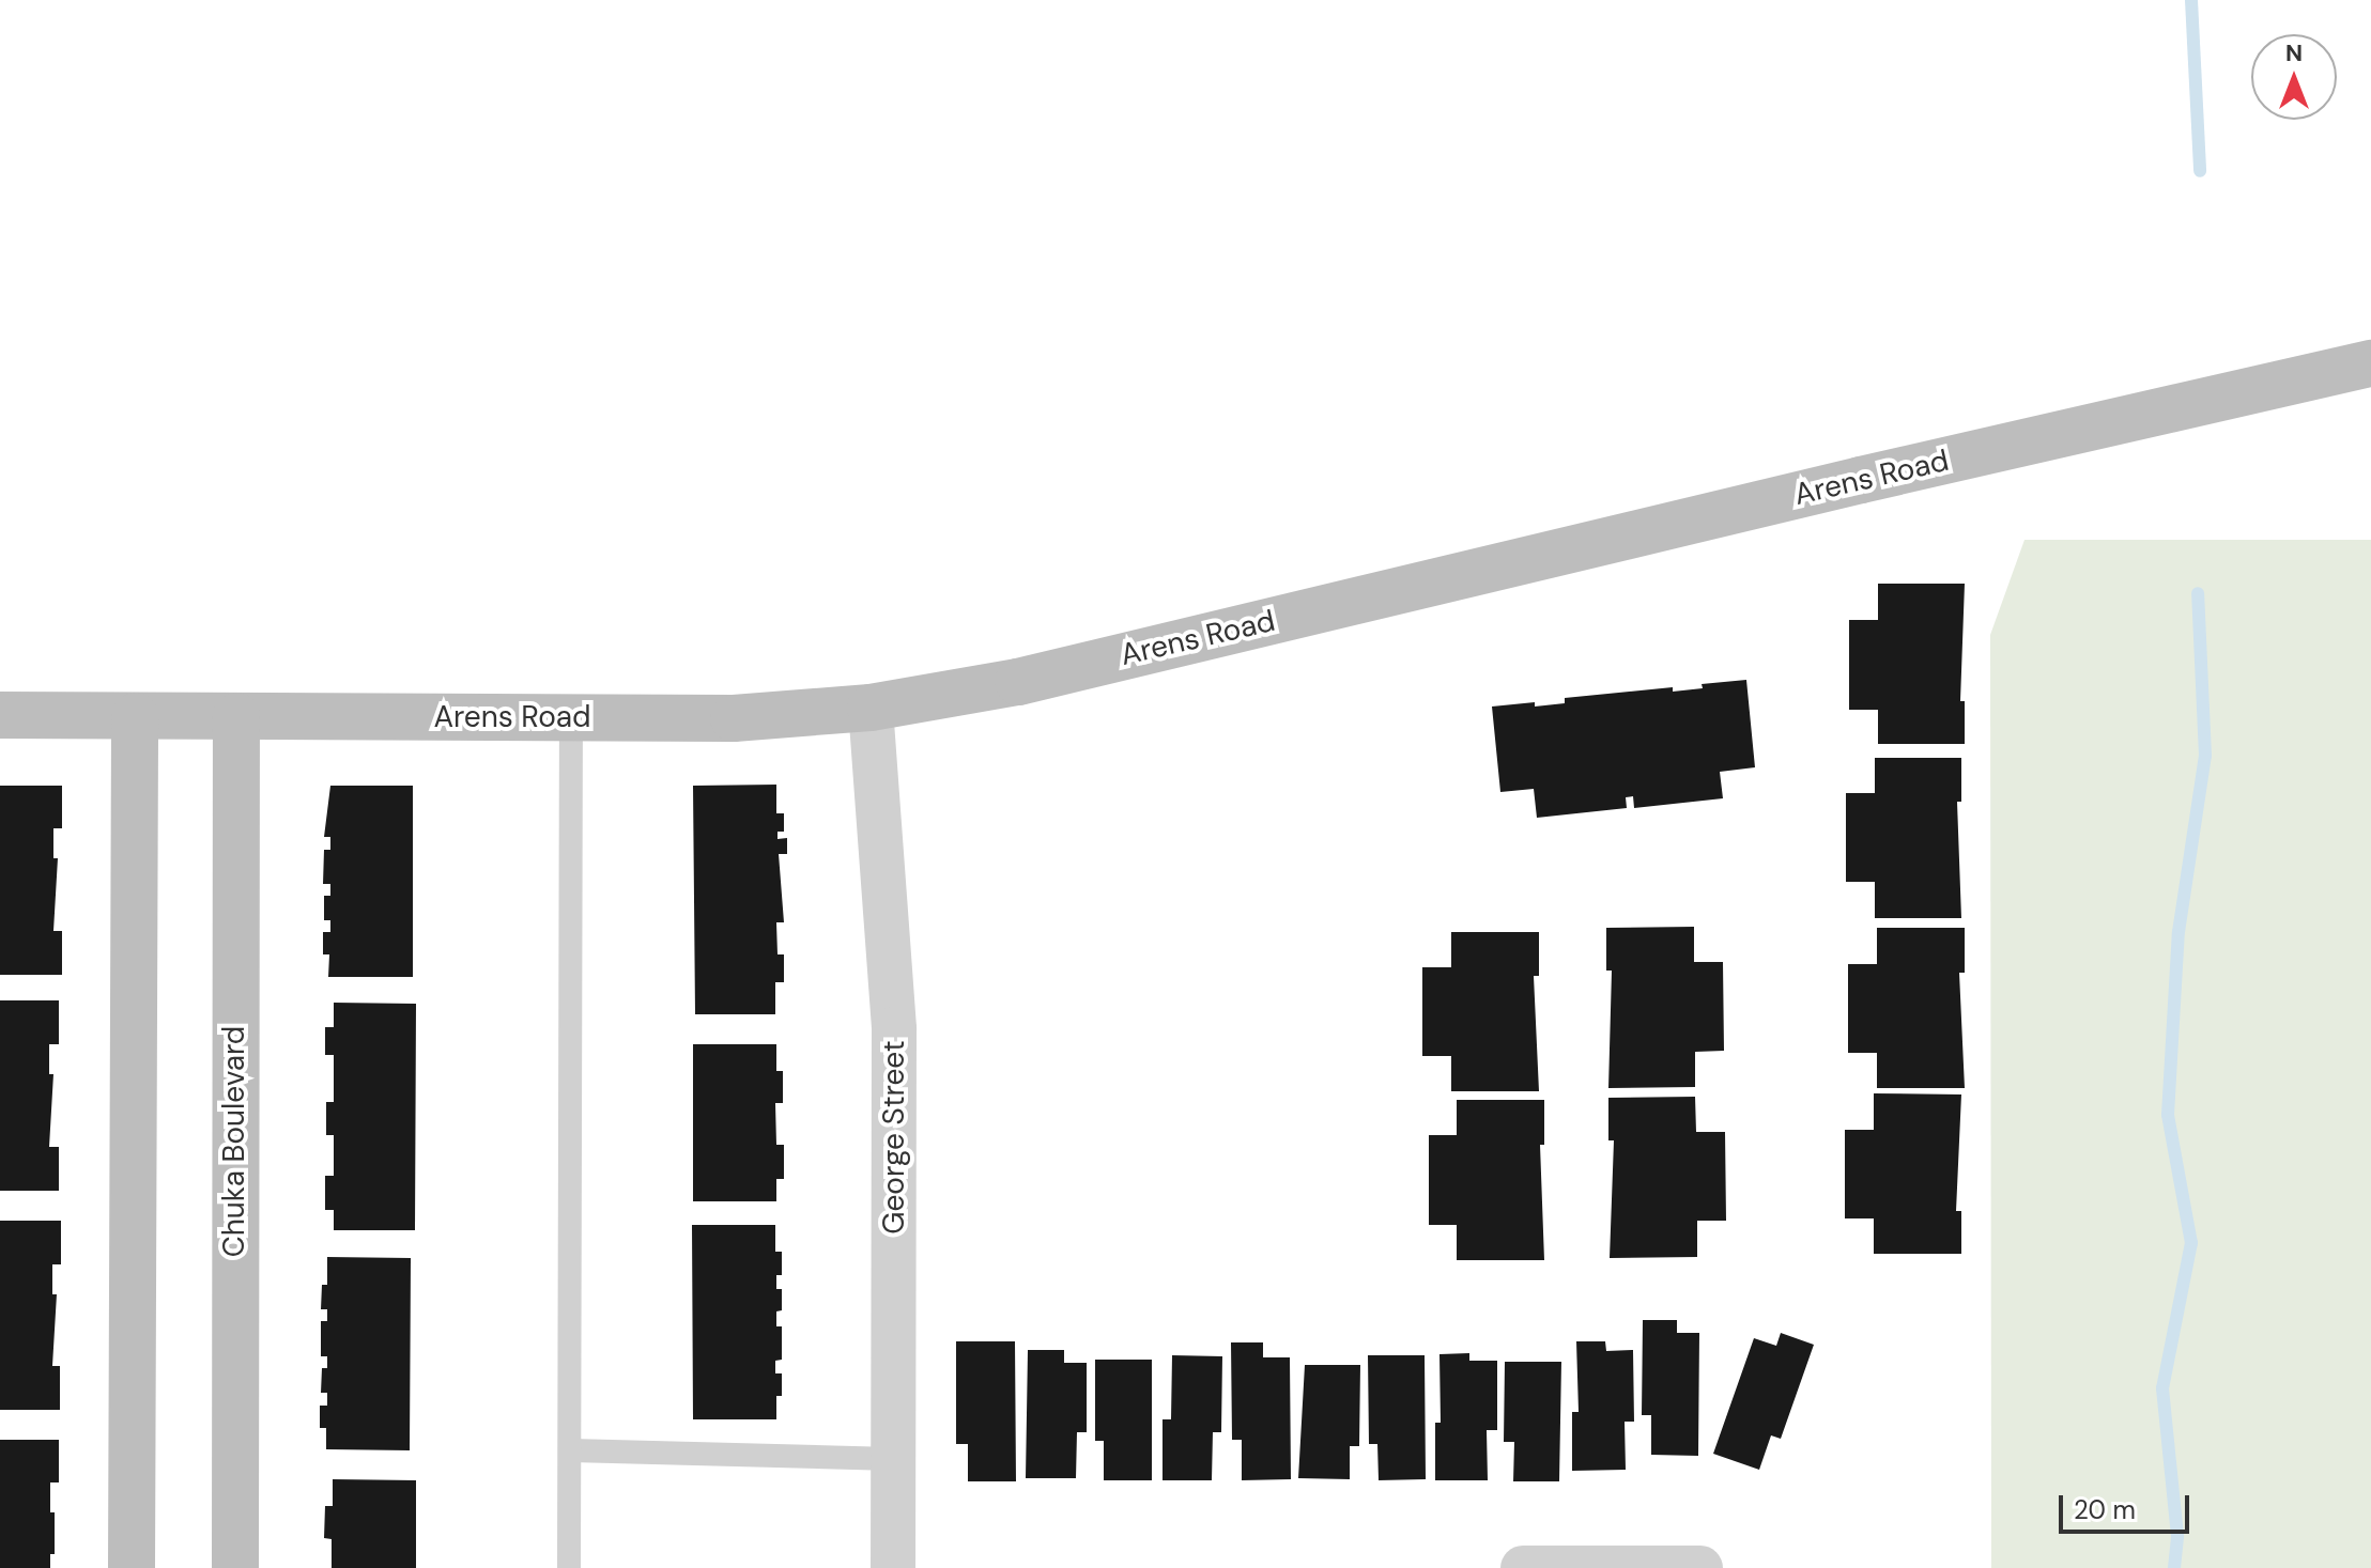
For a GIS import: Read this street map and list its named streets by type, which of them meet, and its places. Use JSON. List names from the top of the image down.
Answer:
{
  "streets": {
    "street": ["Arens Road", "George Street", "Chuka Boulevard"]
  },
  "crossings": [
    ["Arens Road", "George Street"],
    ["Arens Road", "Chuka Boulevard"]
  ],
  "scale_bar": "20 m",
  "north": "top"
}
